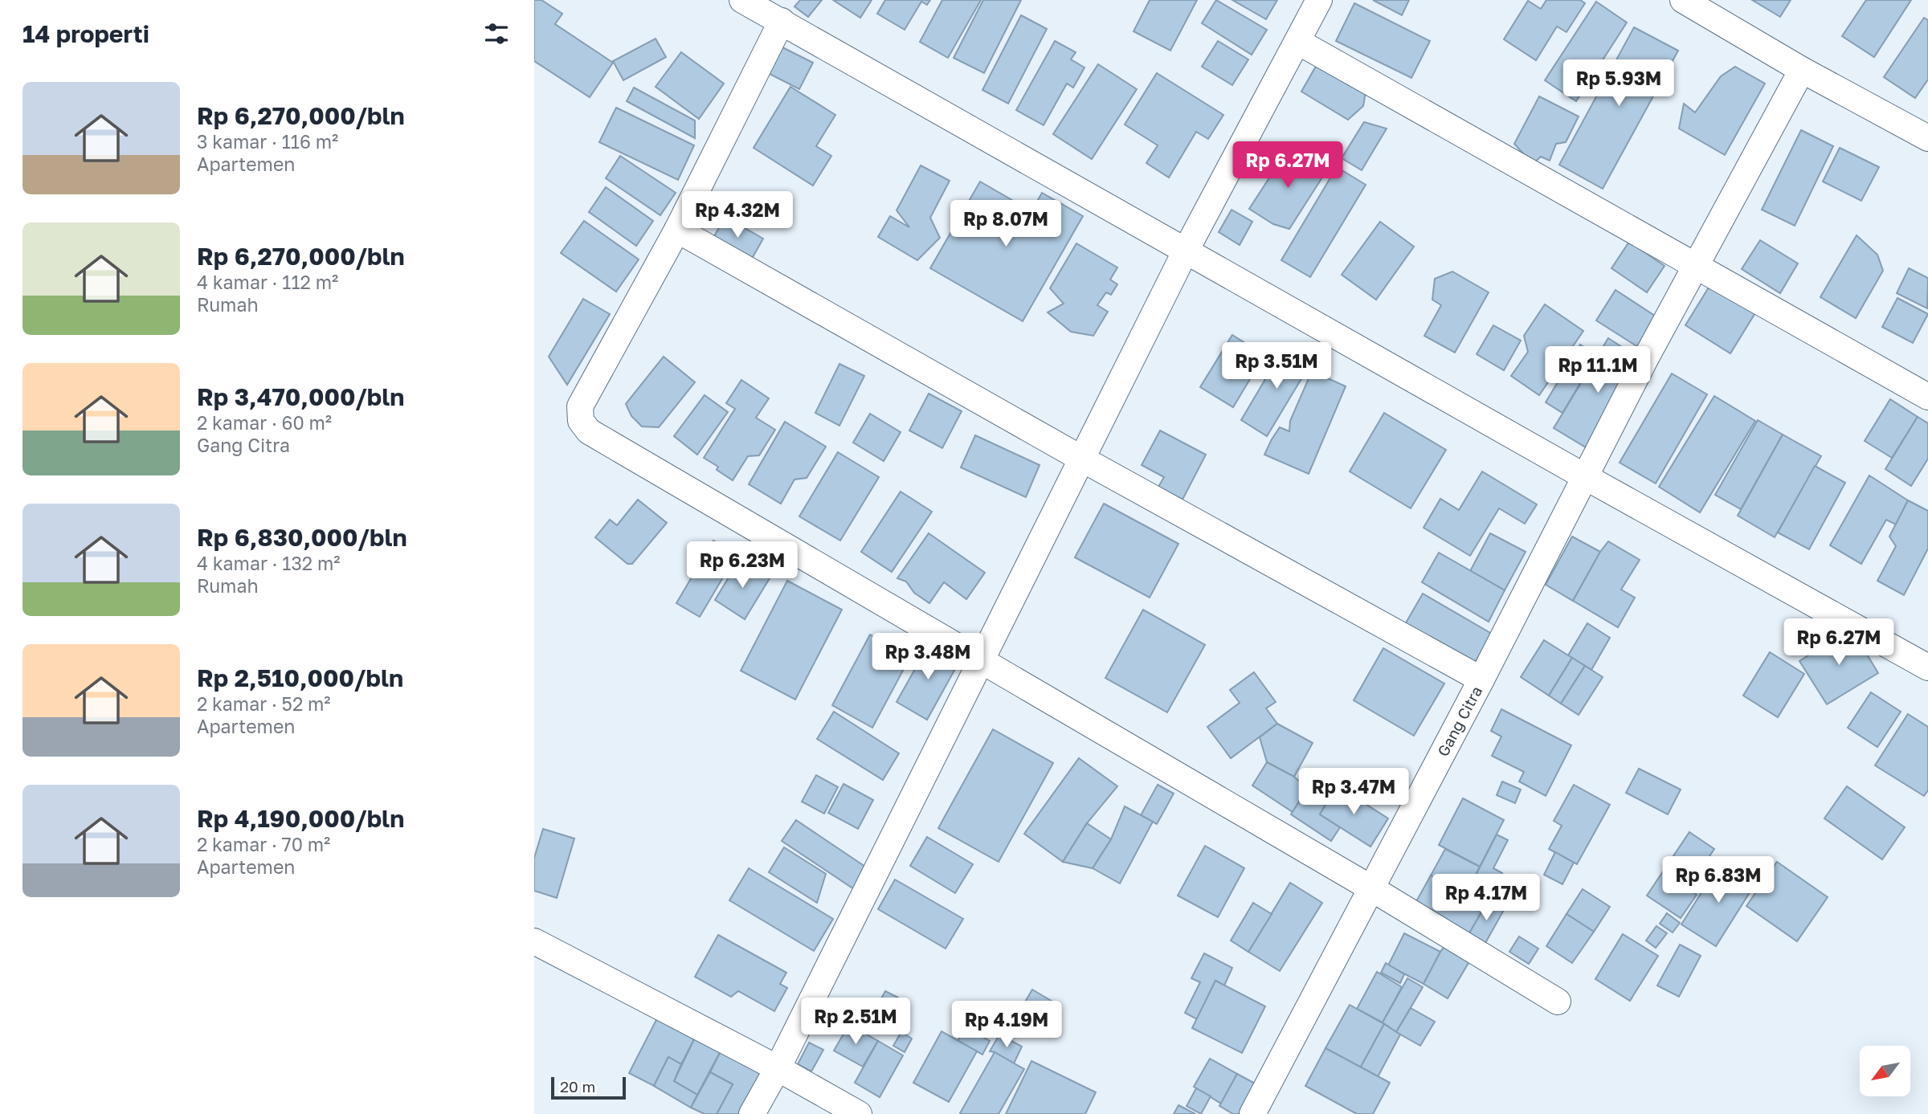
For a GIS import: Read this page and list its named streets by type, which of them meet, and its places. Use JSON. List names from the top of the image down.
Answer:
{
  "streets": {
    "street": ["Gang Citra"]
  },
  "scale_bar": "20 m",
  "north": "bottom left",
  "page": {
    "heading": "14 properti",
    "price": [
      "Rp 5.93M",
      "Rp 6.27M",
      "Rp 4.32M",
      "Rp 8.07M",
      "Rp 3.51M",
      "Rp 11.1M",
      "Rp 6.23M",
      "Rp 6.27M",
      "Rp 3.48M",
      "Rp 3.47M",
      "Rp 6.83M",
      "Rp 4.17M",
      "Rp 2.51M",
      "Rp 4.19M"
    ],
    "list": [
      {
        "name": "Rp 6,270,000/bln",
        "note": "3 kamar · 116 m² · Apartemen"
      },
      {
        "name": "Rp 6,270,000/bln",
        "note": "4 kamar · 112 m² · Rumah"
      },
      {
        "name": "Rp 3,470,000/bln",
        "note": "2 kamar · 60 m² · Gang Citra"
      },
      {
        "name": "Rp 6,830,000/bln",
        "note": "4 kamar · 132 m² · Rumah"
      },
      {
        "name": "Rp 2,510,000/bln",
        "note": "2 kamar · 52 m² · Apartemen"
      },
      {
        "name": "Rp 4,190,000/bln",
        "note": "2 kamar · 70 m² · Apartemen"
      }
    ],
    "scale": "20 m"
  }
}
